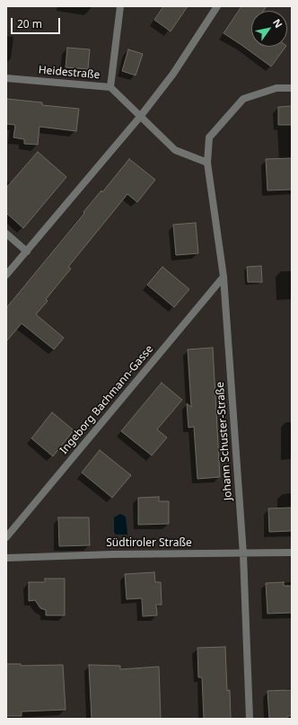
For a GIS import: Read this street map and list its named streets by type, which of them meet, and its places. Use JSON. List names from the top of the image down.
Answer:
{
  "streets": {
    "street": [
      "Heidestraße",
      "Ingeborg Bachmann-Gasse",
      "Johann Schuster-Straße",
      "Südtiroler Straße"
    ]
  },
  "crossings": [
    ["Heidestraße", "Johann Schuster-Straße"],
    ["Ingeborg Bachmann-Gasse", "Johann Schuster-Straße"],
    ["Johann Schuster-Straße", "Südtiroler Straße"]
  ],
  "scale_bar": "20 m",
  "north": "top right"
}
